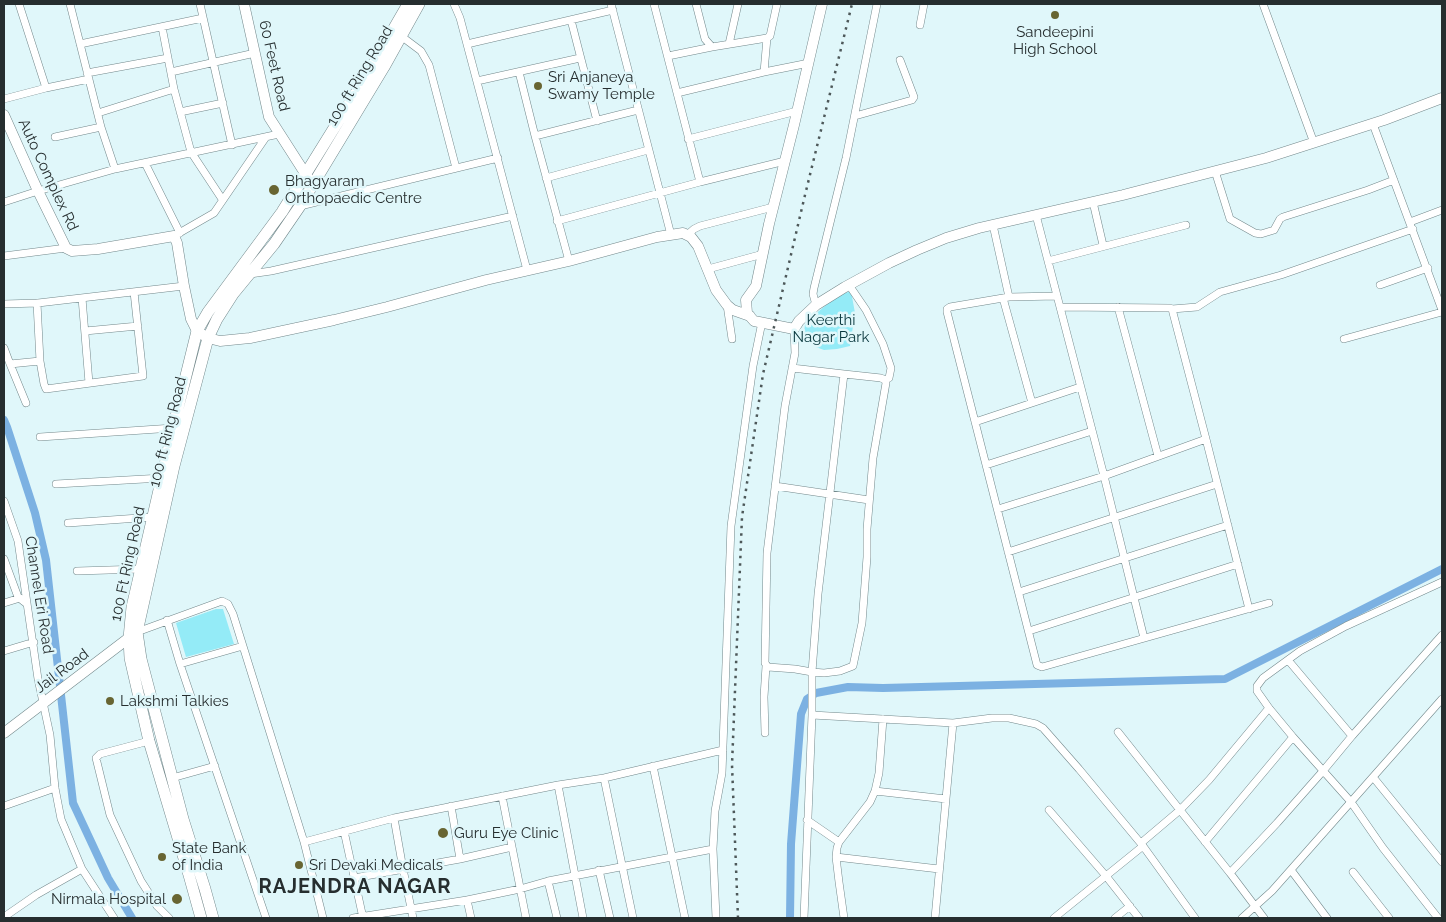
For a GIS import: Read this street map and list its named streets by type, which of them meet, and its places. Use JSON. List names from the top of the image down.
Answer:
{
  "streets": {
    "main road": ["100 ft Ring Road", "100 Ft Ring Road"],
    "street": [
      "60 Feet Road",
      "Auto Complex Rd",
      "Channel Eri Road",
      "Jail Road"
    ]
  },
  "crossings": [
    ["60 Feet Road", "100 ft Ring Road"],
    ["60 Feet Road", "100 Ft Ring Road"],
    ["100 ft Ring Road", "100 Ft Ring Road"],
    ["100 ft Ring Road", "Jail Road"],
    ["100 Ft Ring Road", "Jail Road"],
    ["Channel Eri Road", "Jail Road"]
  ],
  "districts": ["RAJENDRA NAGAR"],
  "parks": ["Keerthi Nagar Park"],
  "places": [
    "Sandeepini High School",
    "Sri Anjaneya Swamy Temple",
    "Bhagyaram Orthopaedic Centre",
    "Lakshmi Talkies",
    "Guru Eye Clinic",
    "State Bank of India",
    "Sri Devaki Medicals",
    "Nirmala Hospital"
  ]
}
